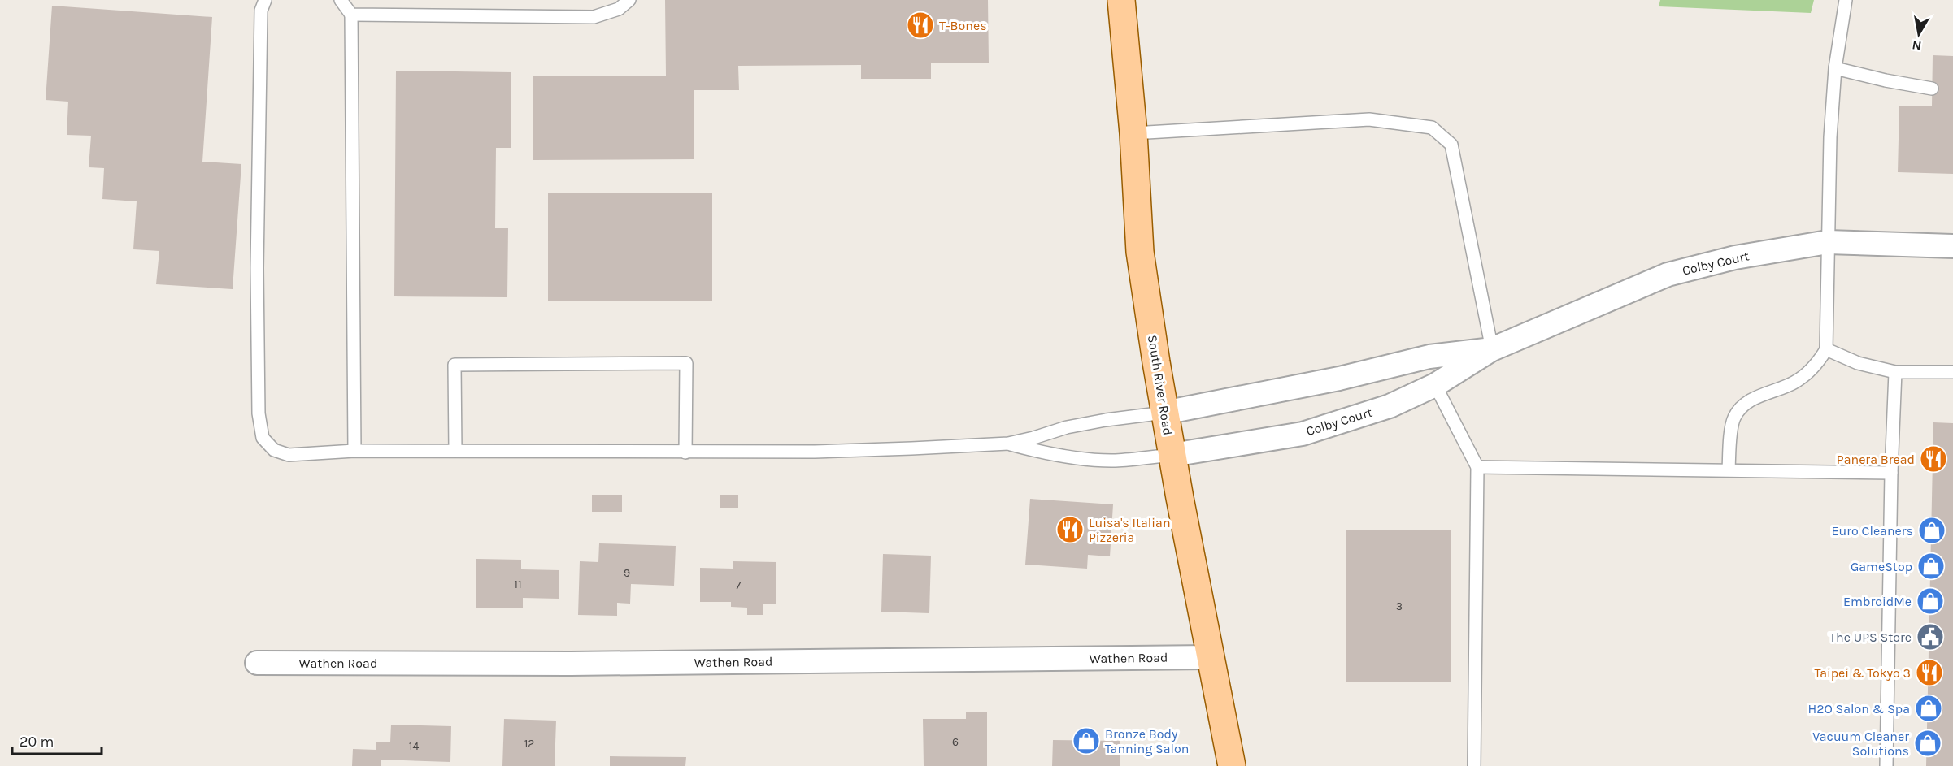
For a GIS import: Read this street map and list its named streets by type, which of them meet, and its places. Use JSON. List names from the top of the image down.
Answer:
{
  "streets": {
    "main road": ["South River Road"],
    "street": ["Colby Court", "Wathen Road"]
  },
  "crossings": [
    ["Colby Court", "South River Road"],
    ["South River Road", "Wathen Road"]
  ],
  "places": {
    "restaurant": [
      "T-Bones",
      "Panera Bread",
      "Luisa's Italian Pizzeria",
      "Taipei & Tokyo 3"
    ],
    "shop": [
      "Euro Cleaners",
      "GameStop",
      "EmbroidMe",
      "H2O Salon & Spa",
      "Bronze Body Tanning Salon",
      "Vacuum Cleaner Solutions"
    ],
    "public building": ["The UPS Store"]
  },
  "house_numbers": [
    "9",
    "11",
    "7",
    "3",
    "6",
    "12",
    "14"
  ],
  "scale_bar": "20 m",
  "north": "bottom"
}
